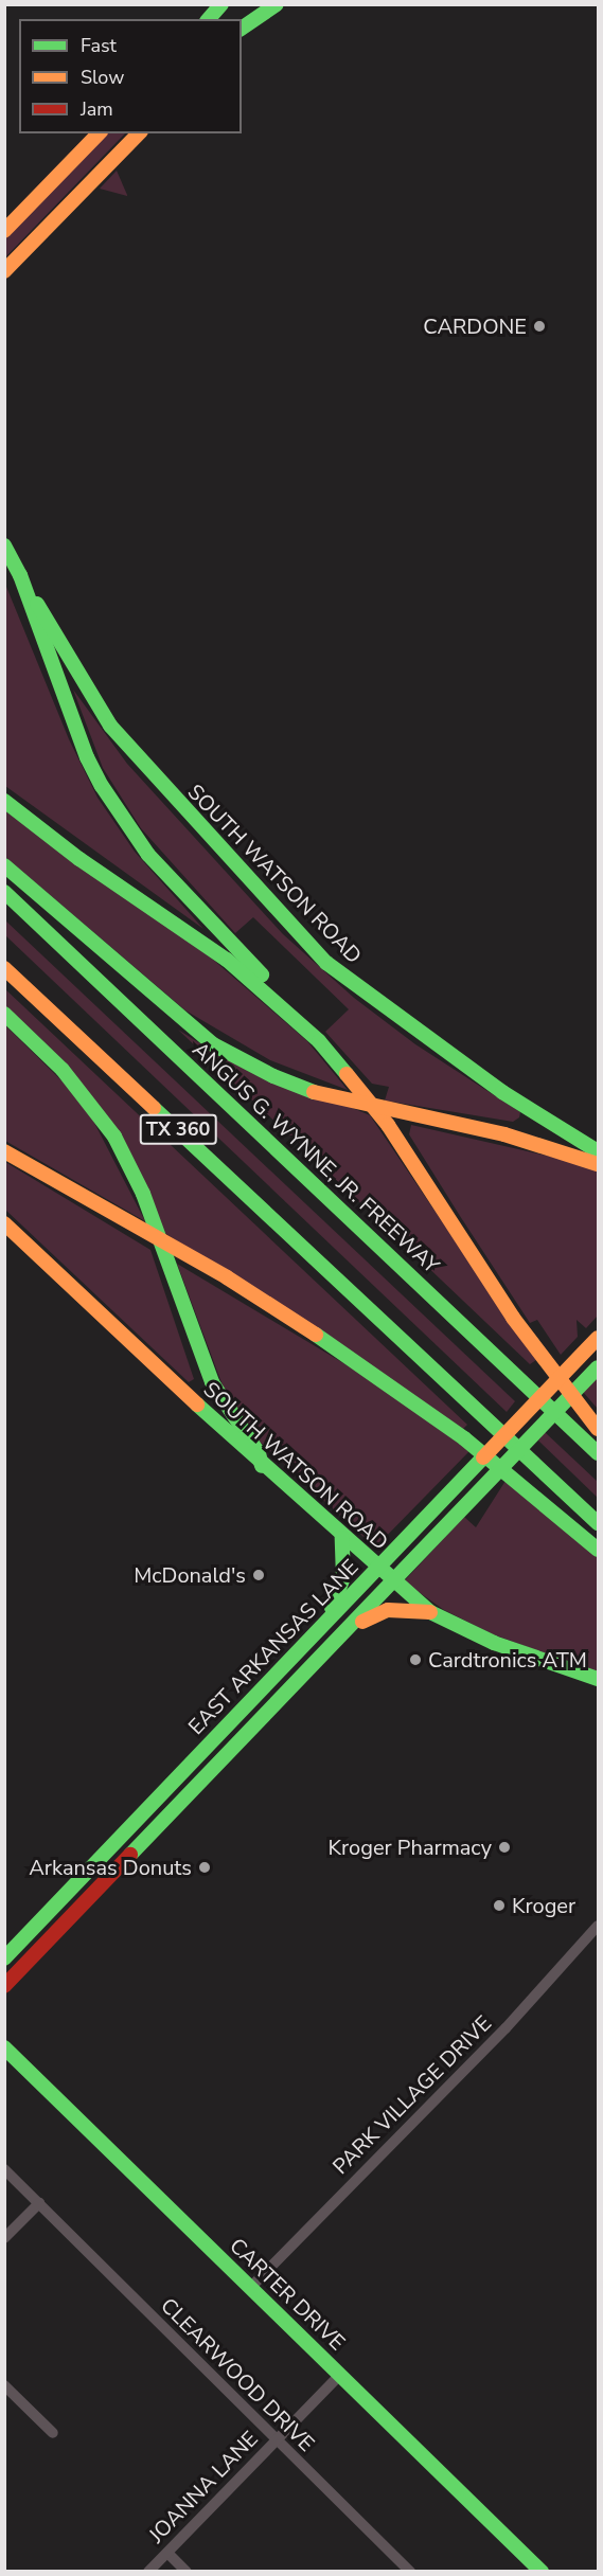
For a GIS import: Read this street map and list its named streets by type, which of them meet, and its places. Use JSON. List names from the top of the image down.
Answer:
{
  "streets": {
    "main road": [
      "SOUTH WATSON ROAD",
      "TX 360",
      "ANGUS G. WYNNE, JR. FREEWAY",
      "EAST ARKANSAS LANE",
      "CARTER DRIVE"
    ],
    "street": ["PARK VILLAGE DRIVE", "CLEARWOOD DRIVE", "JOANNA LANE"]
  },
  "crossings": [
    ["SOUTH WATSON ROAD", "EAST ARKANSAS LANE"],
    ["PARK VILLAGE DRIVE", "CARTER DRIVE"],
    ["CARTER DRIVE", "JOANNA LANE"],
    ["CLEARWOOD DRIVE", "JOANNA LANE"]
  ],
  "places": [
    "CARDONE",
    "McDonald's",
    "Cardtronics ATM",
    "Kroger Pharmacy",
    "Arkansas Donuts",
    "Kroger"
  ],
  "legend": ["Fast", "Slow", "Jam"]
}
